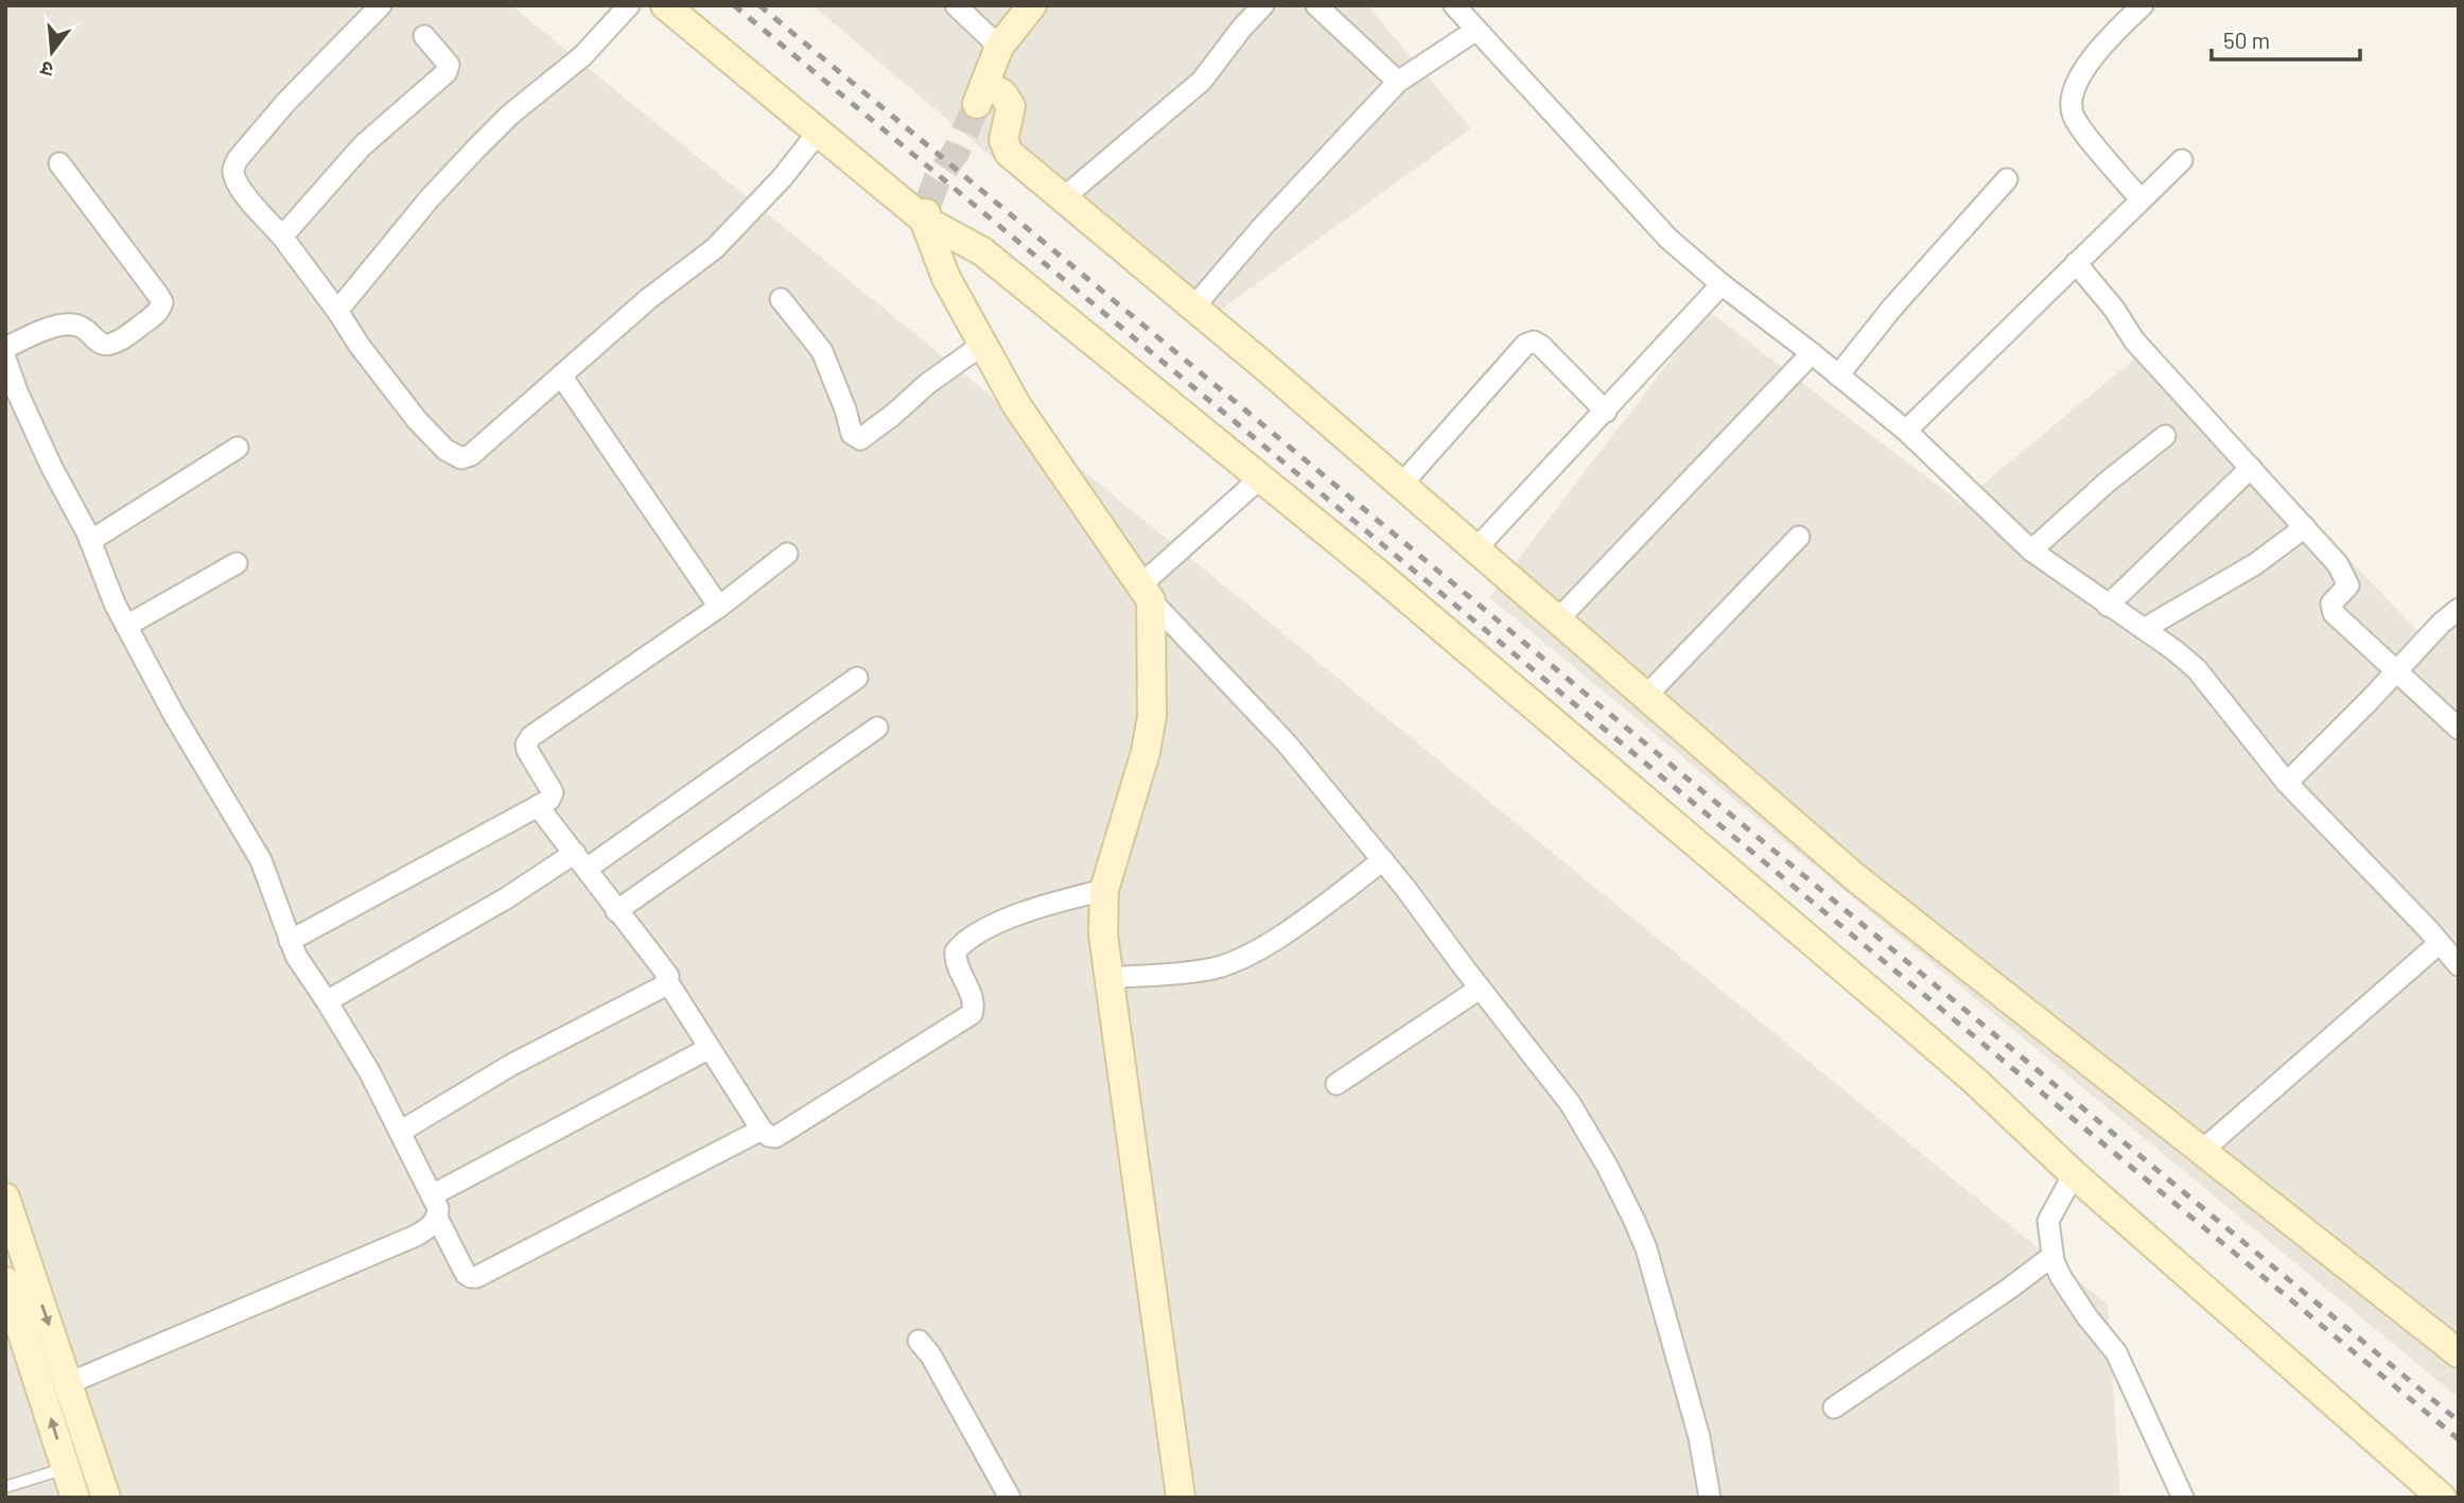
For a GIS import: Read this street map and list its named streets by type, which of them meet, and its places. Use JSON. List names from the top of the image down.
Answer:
{
  "scale_bar": "50 m",
  "north": "bottom"
}
